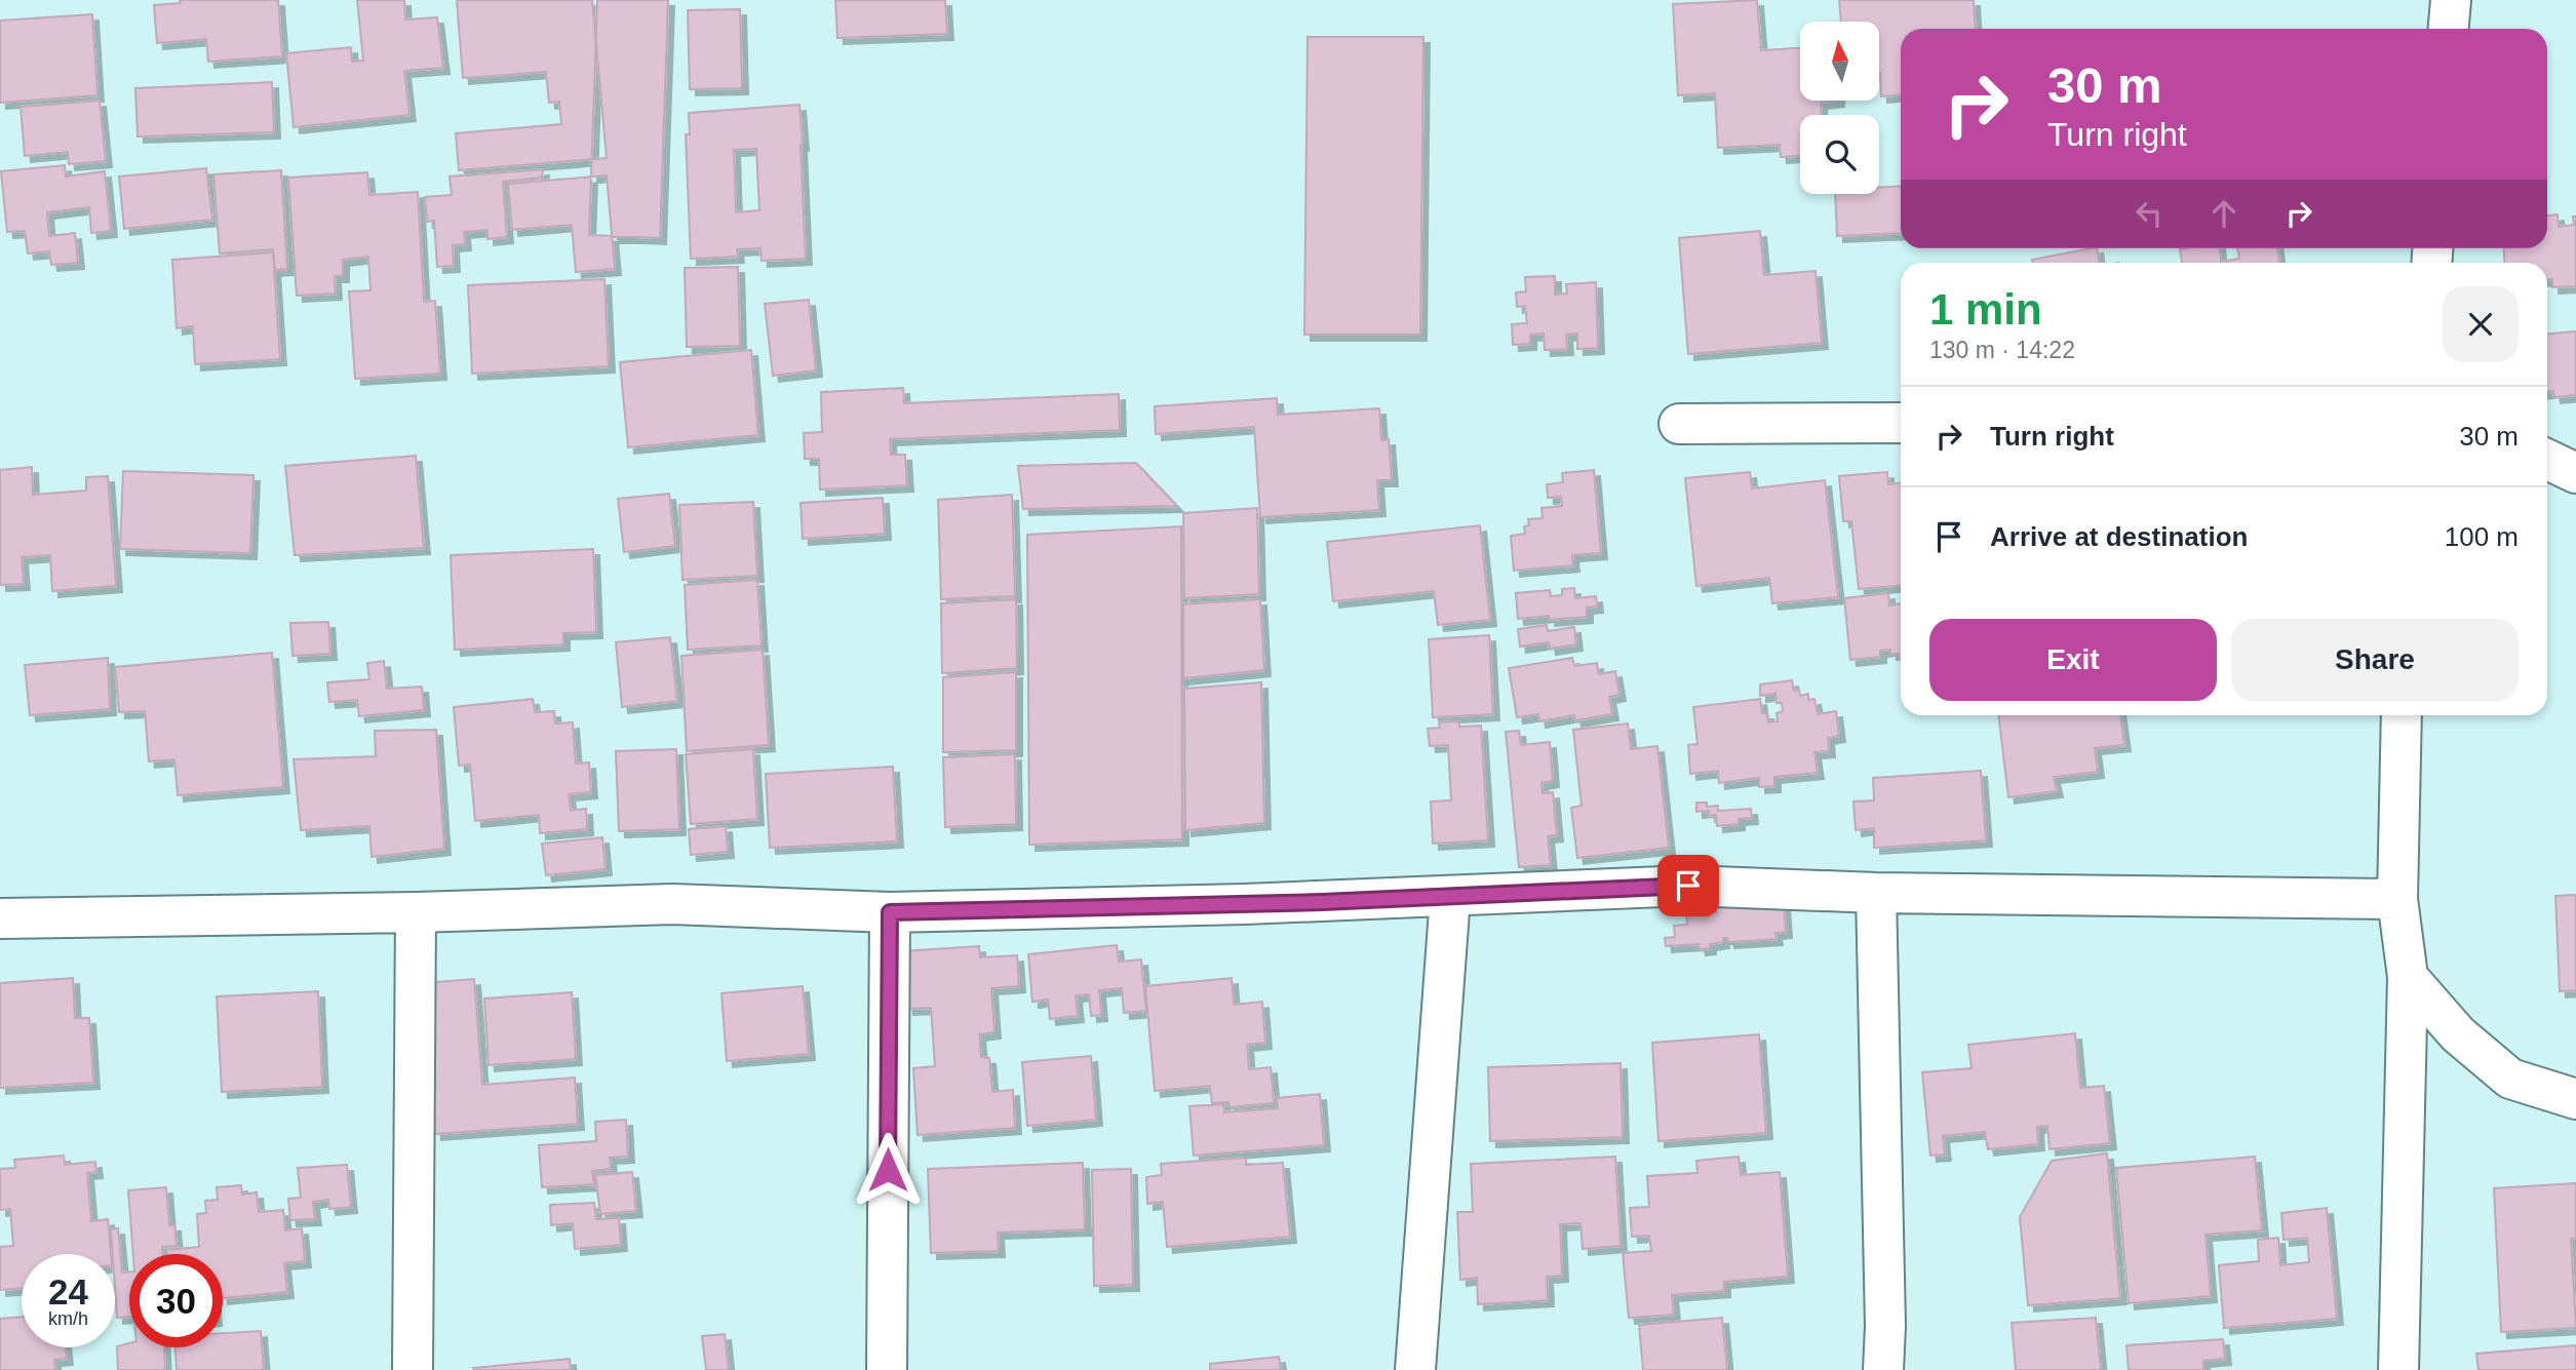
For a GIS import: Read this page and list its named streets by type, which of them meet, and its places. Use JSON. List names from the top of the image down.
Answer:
{
  "north": "top",
  "page": {
    "turn": ["30 m", "Turn right"],
    "heading": ["1 min", "130 m · 14:22"],
    "list": [
      {
        "name": "Turn right",
        "value": "30 m"
      },
      {
        "name": "Arrive at destination",
        "value": "100 m"
      }
    ],
    "buttons": ["Exit", "Share"],
    "speed": "24 km/h",
    "limit": "30"
  }
}
